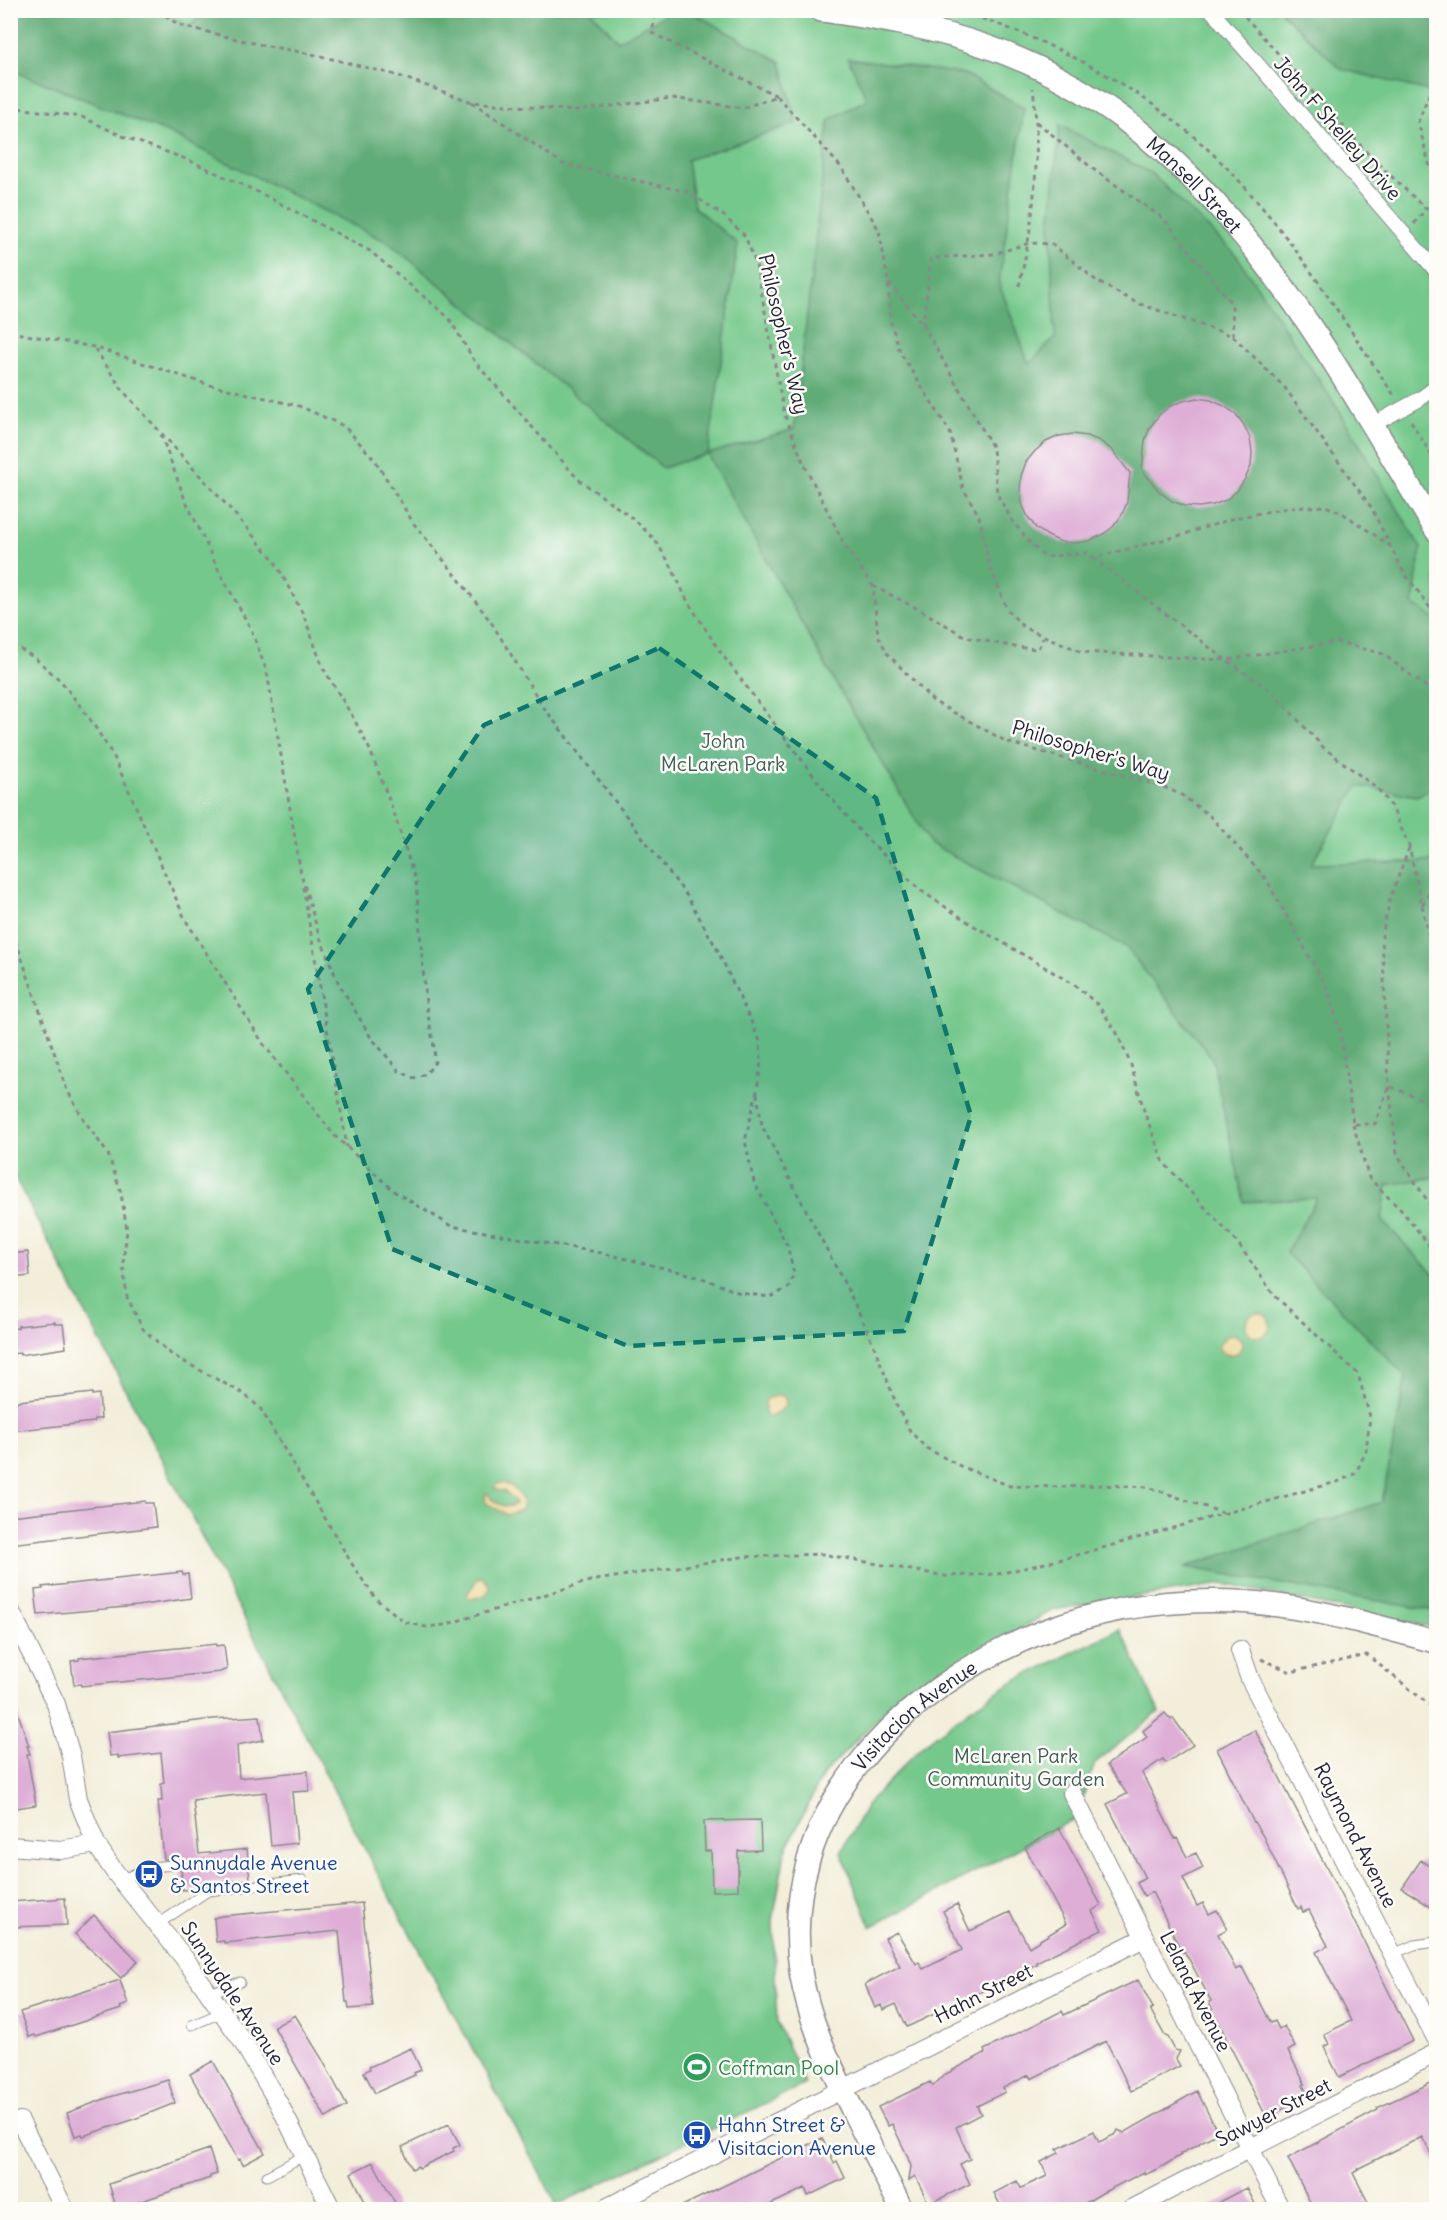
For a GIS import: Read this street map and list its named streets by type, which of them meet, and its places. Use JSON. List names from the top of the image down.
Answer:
{
  "streets": {
    "street": [
      "John F Shelley Drive",
      "Mansell Street",
      "Visitacion Avenue",
      "Raymond Avenue",
      "Leland Avenue",
      "Sunnydale Avenue",
      "Hahn Street",
      "Sawyer Street"
    ],
    "path": ["Philosopher's Way"]
  },
  "crossings": [
    ["Visitacion Avenue", "Hahn Street"],
    ["Leland Avenue", "Hahn Street"],
    ["Leland Avenue", "Sawyer Street"]
  ],
  "parks": ["John McLaren Park", "McLaren Park Community Garden"],
  "places": {
    "bus stop": ["Sunnydale Avenue & Santos Street", "Hahn Street & Visitacion Avenue"],
    "sports": ["Coffman Pool"]
  }
}
